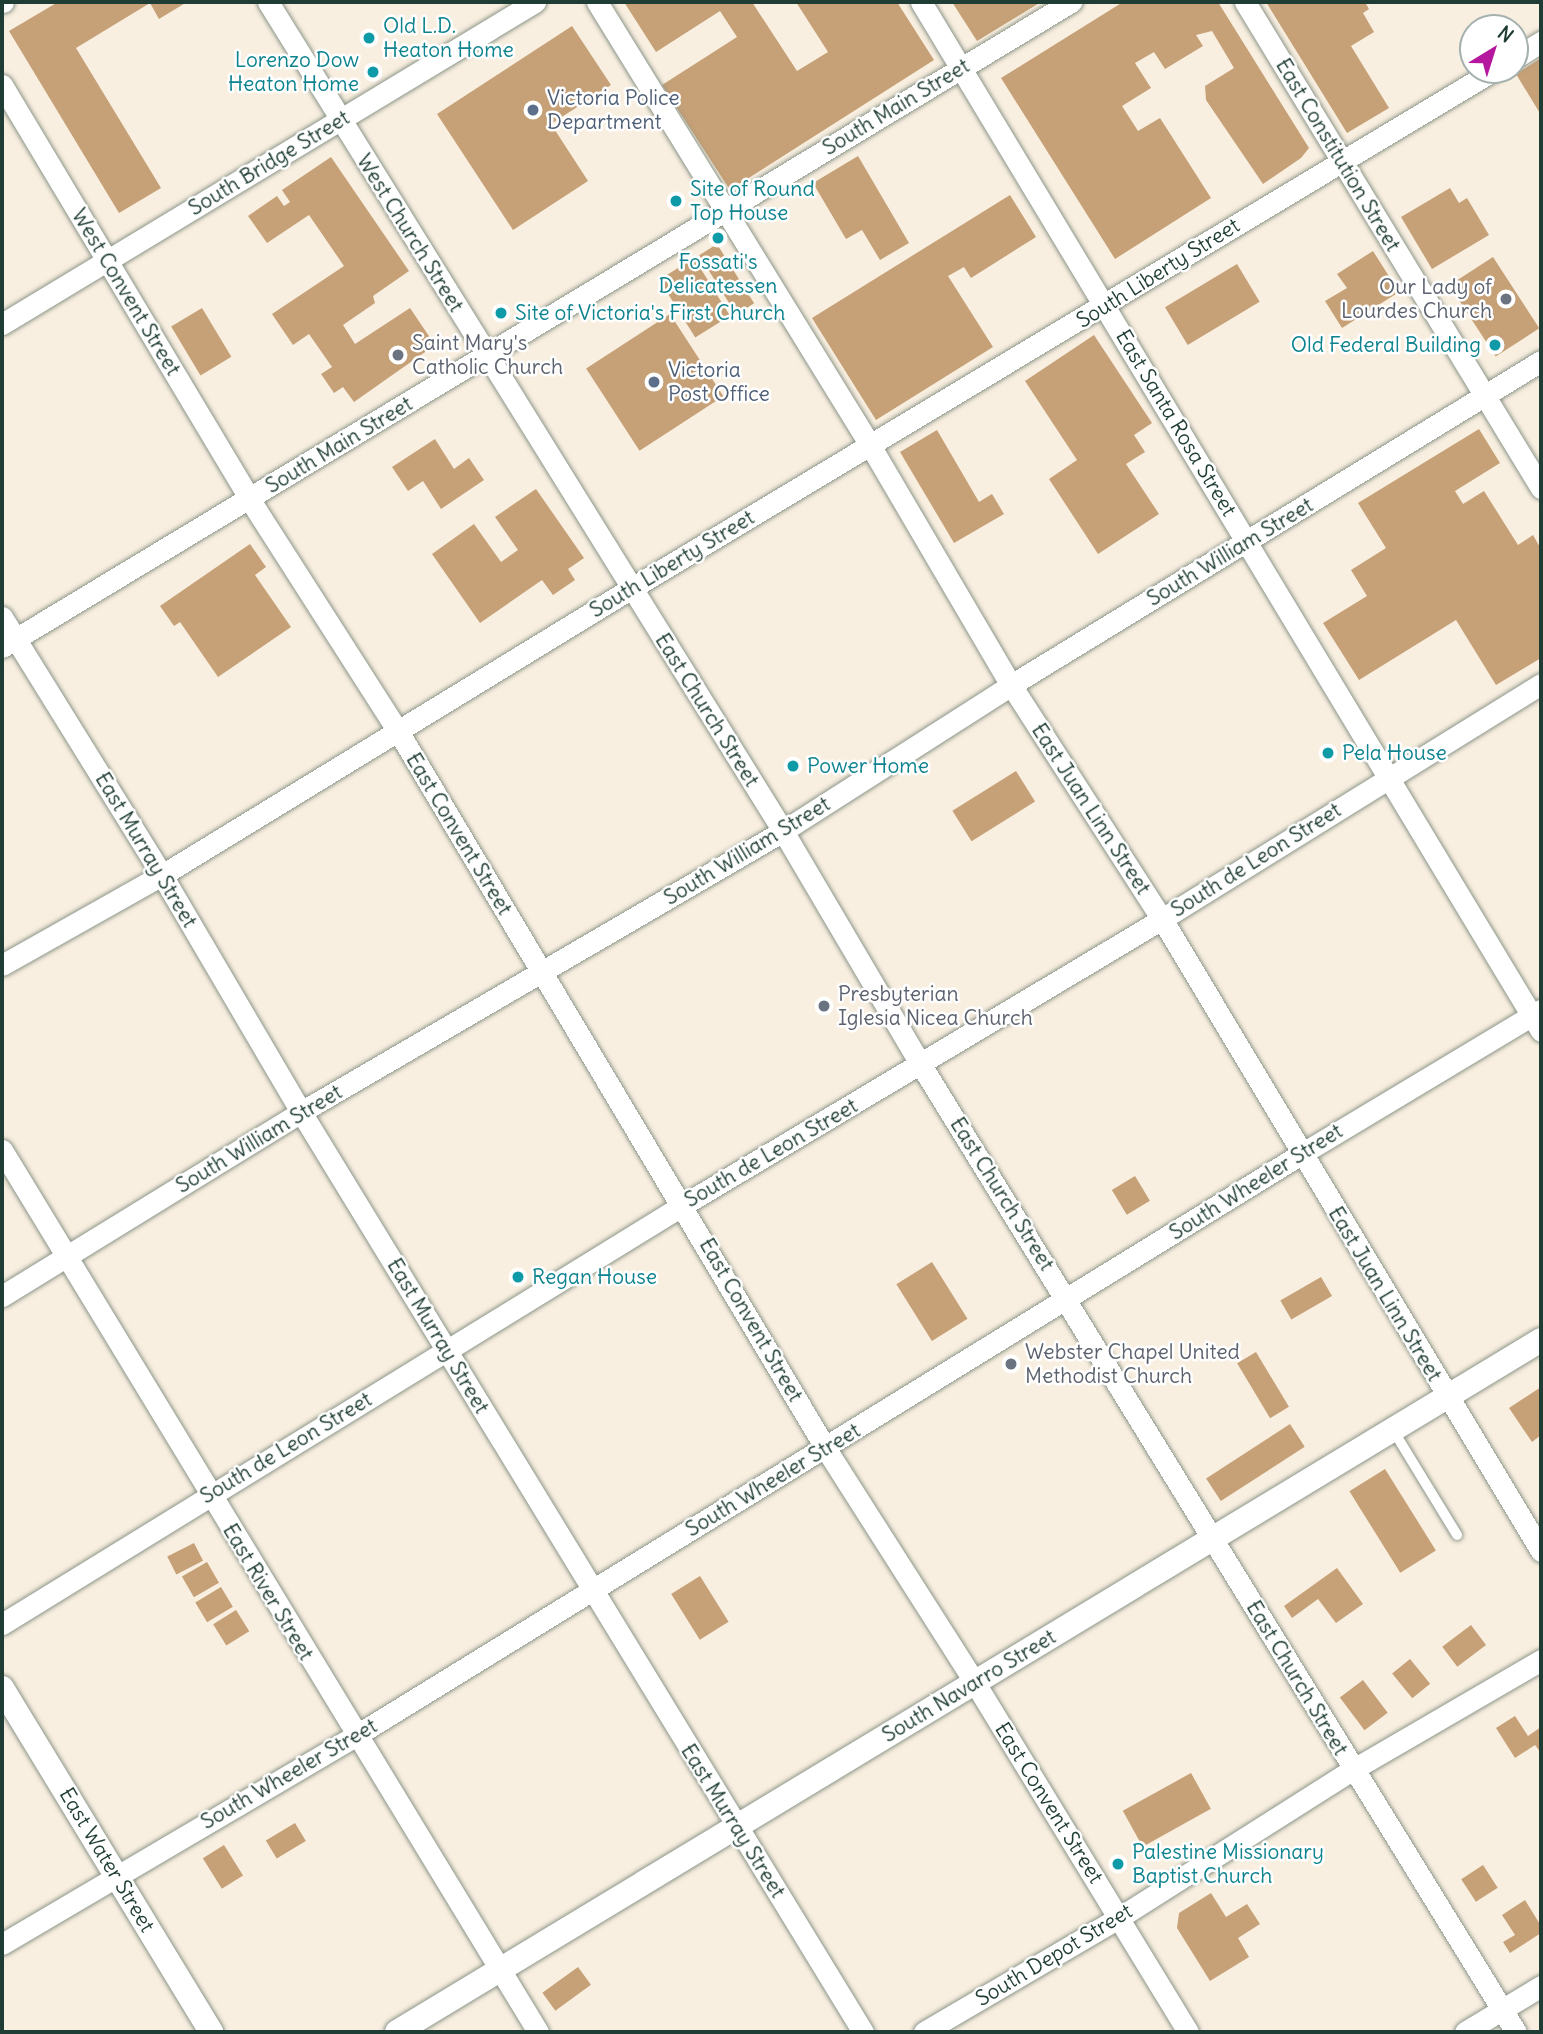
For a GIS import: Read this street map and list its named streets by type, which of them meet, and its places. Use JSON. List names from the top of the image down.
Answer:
{
  "streets": {
    "street": [
      "South Main Street",
      "East Constitution Street",
      "South Bridge Street",
      "West Church Street",
      "South Liberty Street",
      "West Convent Street",
      "East Santa Rosa Street",
      "South William Street",
      "East Church Street",
      "East Juan Linn Street",
      "East Convent Street",
      "East Murray Street",
      "South de Leon Street",
      "South Wheeler Street",
      "East River Street",
      "South Navarro Street",
      "East Water Street",
      "South Depot Street"
    ]
  },
  "crossings": [
    ["South Main Street", "West Church Street"],
    ["South Main Street", "West Convent Street"],
    ["South Main Street", "East Santa Rosa Street"],
    ["South Main Street", "East Church Street"],
    ["South Main Street", "East Juan Linn Street"],
    ["South Main Street", "East Convent Street"],
    ["South Main Street", "East Murray Street"],
    ["East Constitution Street", "South Liberty Street"],
    ["East Constitution Street", "South William Street"],
    ["South Bridge Street", "West Church Street"],
    ["South Bridge Street", "West Convent Street"],
    ["West Church Street", "East Church Street"],
    ["South Liberty Street", "East Santa Rosa Street"],
    ["South Liberty Street", "East Church Street"],
    ["South Liberty Street", "East Juan Linn Street"],
    ["South Liberty Street", "East Convent Street"],
    ["South Liberty Street", "East Murray Street"],
    ["West Convent Street", "East Convent Street"],
    ["East Santa Rosa Street", "South William Street"],
    ["East Santa Rosa Street", "South de Leon Street"],
    ["East Santa Rosa Street", "South Wheeler Street"],
    ["South William Street", "East Church Street"],
    ["South William Street", "East Juan Linn Street"],
    ["South William Street", "East Convent Street"],
    ["South William Street", "East Murray Street"],
    ["South William Street", "East River Street"],
    ["East Church Street", "South de Leon Street"],
    ["East Church Street", "South Wheeler Street"],
    ["East Church Street", "South Navarro Street"],
    ["East Church Street", "South Depot Street"],
    ["East Juan Linn Street", "South de Leon Street"],
    ["East Juan Linn Street", "South Wheeler Street"],
    ["East Juan Linn Street", "South Navarro Street"],
    ["East Convent Street", "South de Leon Street"],
    ["East Convent Street", "South Wheeler Street"],
    ["East Convent Street", "South Navarro Street"],
    ["East Convent Street", "South Depot Street"],
    ["East Murray Street", "South de Leon Street"],
    ["East Murray Street", "South Wheeler Street"],
    ["East Murray Street", "South Navarro Street"],
    ["South de Leon Street", "East River Street"],
    ["South Wheeler Street", "East River Street"],
    ["South Wheeler Street", "East Water Street"],
    ["East River Street", "South Navarro Street"]
  ],
  "places": [
    "Old L.D. Heaton Home",
    "Lorenzo Dow Heaton Home",
    "Victoria Police Department",
    "Site of Round Top House",
    "Fossati's Delicatessen",
    "Our Lady of Lourdes Church",
    "Site of Victoria's First Church",
    "Old Federal Building",
    "Saint Mary's Catholic Church",
    "Victoria Post Office",
    "Pela House",
    "Power Home",
    "Presbyterian Iglesia Nicea Church",
    "Regan House",
    "Webster Chapel United Methodist Church",
    "Palestine Missionary Baptist Church"
  ],
  "north": "top right"
}
